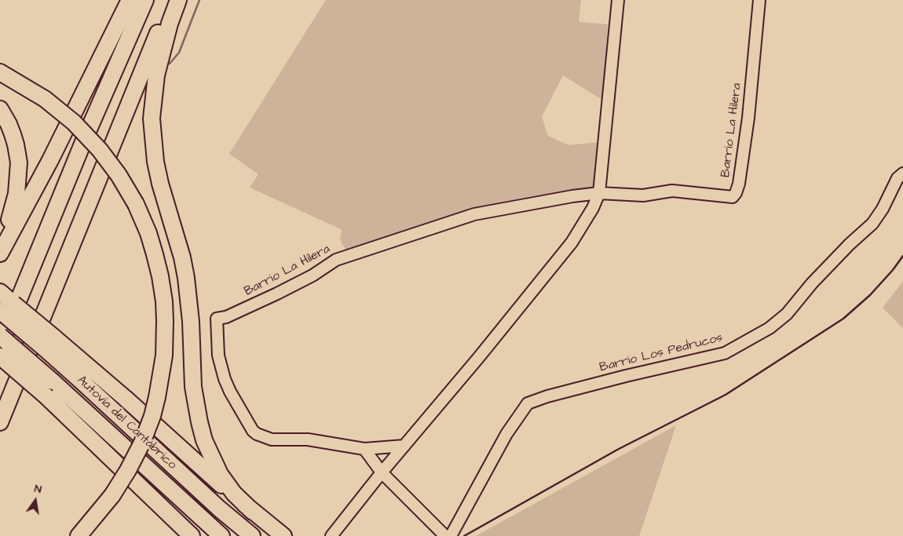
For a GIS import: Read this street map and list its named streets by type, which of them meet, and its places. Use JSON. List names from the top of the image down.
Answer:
{
  "streets": {
    "highway": ["Autovía del Cantábrico"],
    "street": ["Barrio La Hilera", "Barrio Los Pedrucos"]
  },
  "north": "top"
}
